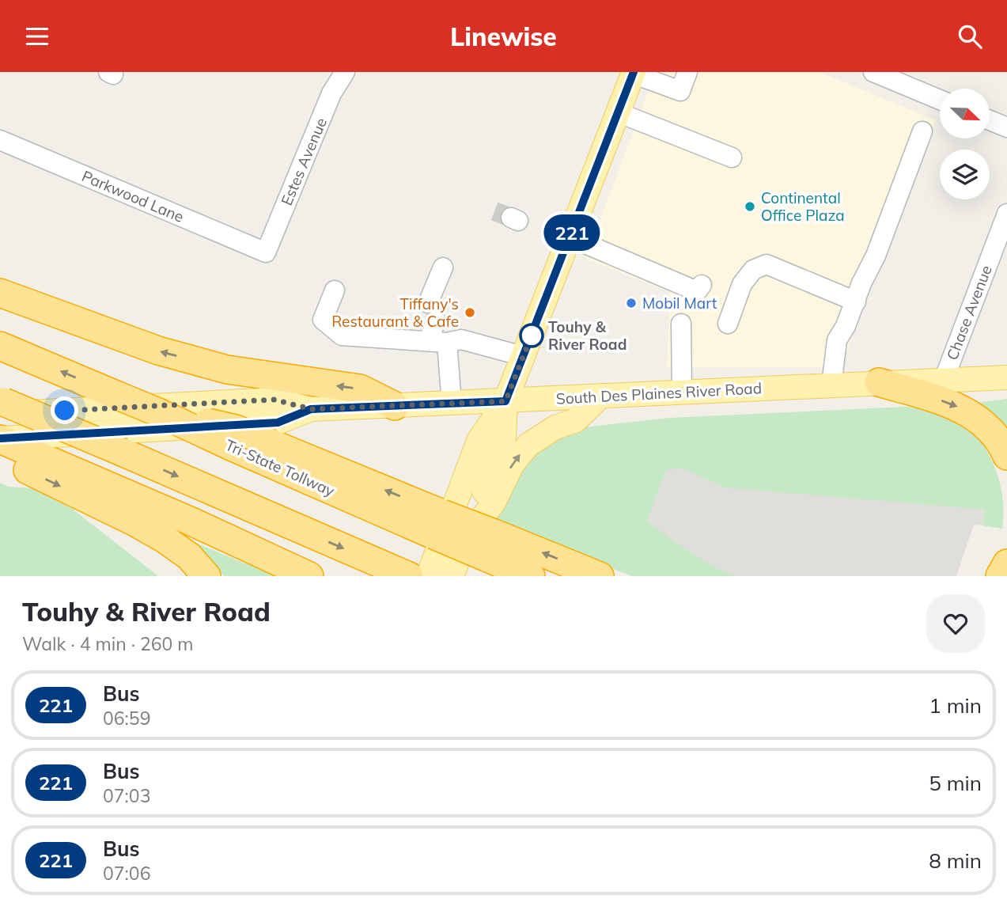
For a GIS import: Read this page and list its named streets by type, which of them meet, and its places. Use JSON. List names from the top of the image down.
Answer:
{
  "streets": {
    "highway": ["Tri-State Tollway"],
    "main road": ["South Des Plaines River Road"],
    "street": ["Estes Avenue", "Parkwood Lane", "Chase Avenue"]
  },
  "crossings": [
    ["Estes Avenue", "Parkwood Lane"],
    ["Chase Avenue", "South Des Plaines River Road"]
  ],
  "places": [
    "Continental Office Plaza",
    "Mobil Mart",
    "Tiffany's Restaurant & Cafe",
    "Touhy & River Road"
  ],
  "lines": ["bus line 221"],
  "north": "bottom right",
  "page": {
    "header": "Linewise",
    "on_map": "221",
    "heading": ["Touhy & River Road", "Walk · 4 min · 260 m"],
    "list": [
      {
        "mark": "221",
        "name": "Bus",
        "note": "06:59",
        "value": "1 min"
      },
      {
        "mark": "221",
        "name": "Bus",
        "note": "07:03",
        "value": "5 min"
      },
      {
        "mark": "221",
        "name": "Bus",
        "note": "07:06",
        "value": "8 min"
      }
    ]
  }
}
